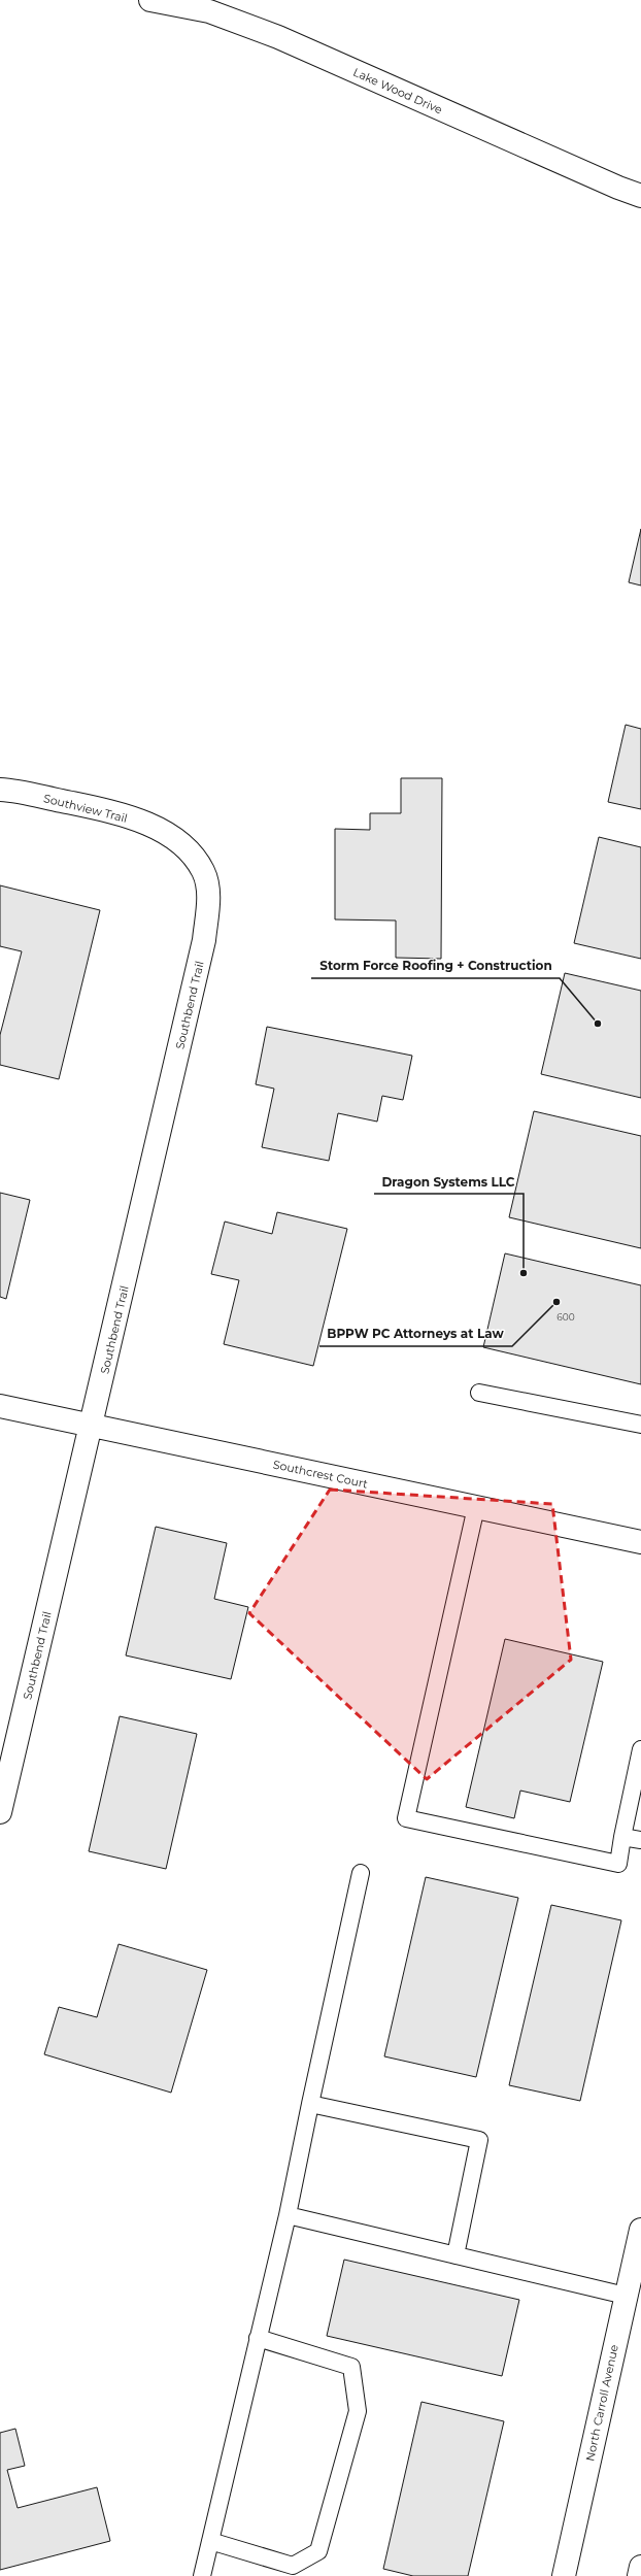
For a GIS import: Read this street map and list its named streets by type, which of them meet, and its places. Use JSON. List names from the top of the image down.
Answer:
{
  "streets": {
    "street": [
      "Lake Wood Drive",
      "Southview Trail",
      "Southbend Trail",
      "Southcrest Court",
      "North Carroll Avenue"
    ]
  },
  "crossings": [
    ["Southview Trail", "Southbend Trail"],
    ["Southbend Trail", "Southcrest Court"]
  ],
  "places": ["Storm Force Roofing + Construction", "Dragon Systems LLC", "BPPW PC Attorneys at Law"],
  "house_numbers": ["600"]
}
